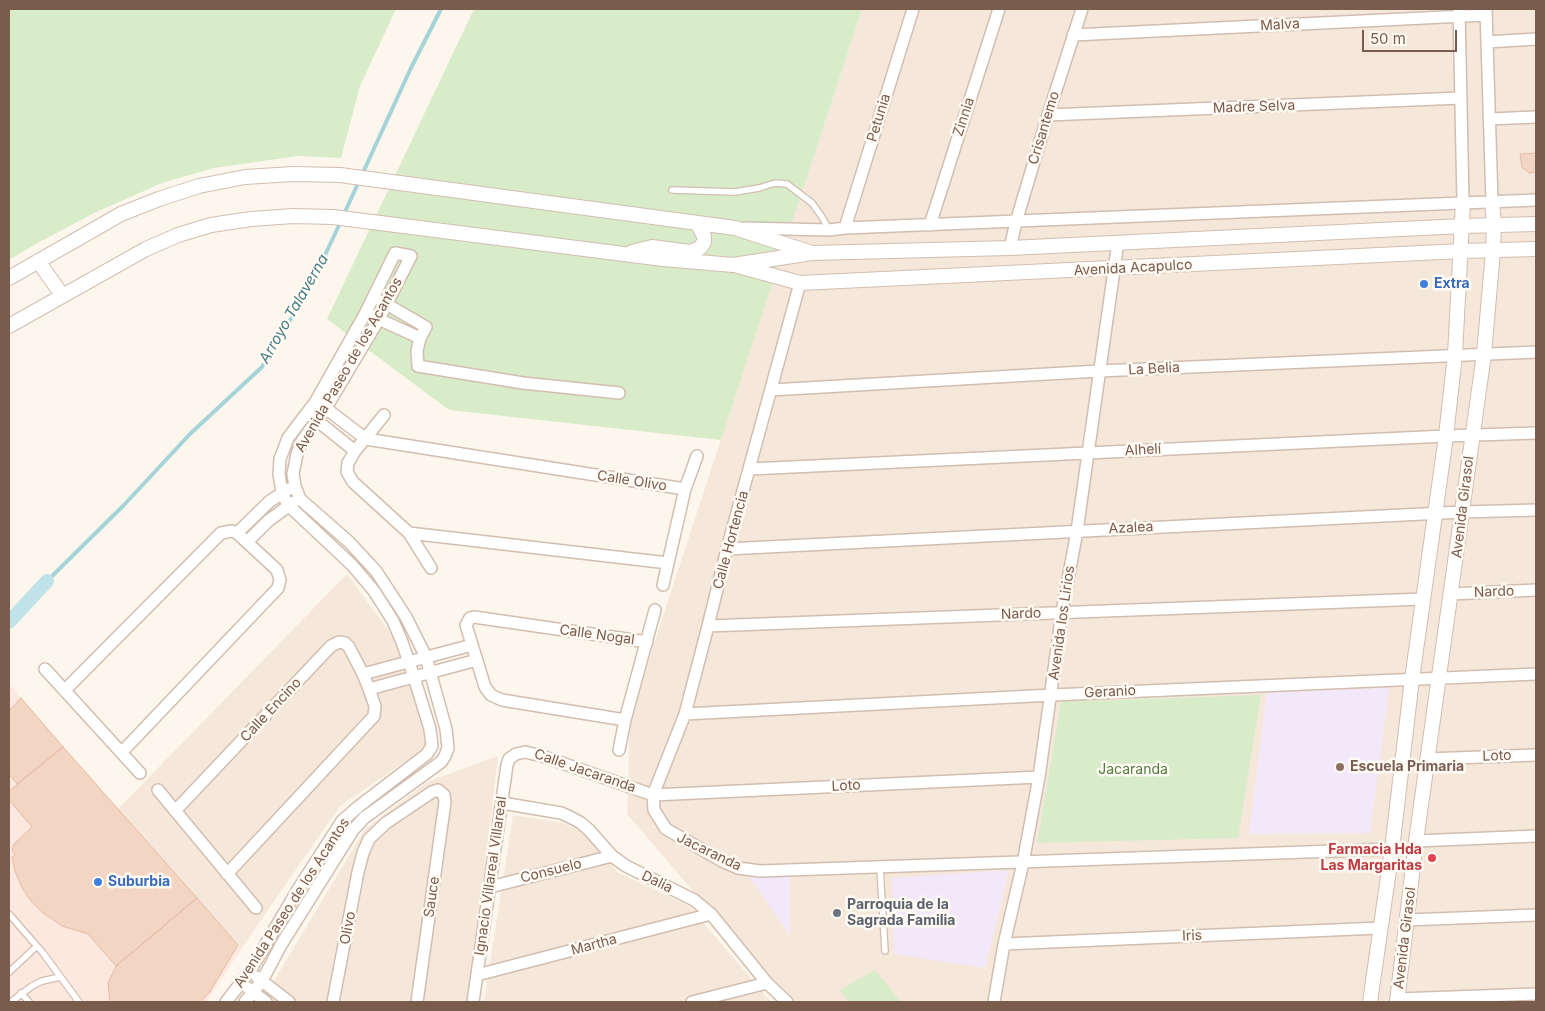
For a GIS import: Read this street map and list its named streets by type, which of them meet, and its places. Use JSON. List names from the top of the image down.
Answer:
{
  "streets": {
    "street": [
      "Malva",
      "Madre Selva",
      "Zinnia",
      "Petunia",
      "Crisantemo",
      "Avenida Acapulco",
      "Avenida Paseo de los Acantos",
      "La Belia",
      "Alhelí",
      "Calle Olivo",
      "Avenida Girasol",
      "Azalea",
      "Calle Hortencia",
      "Nardo",
      "Avenida los Lirios",
      "Calle Nogal",
      "Geranio",
      "Calle Encino",
      "Loto",
      "Calle Jacaranda",
      "Jacaranda",
      "Consuelo",
      "Ignacio Villareal Villareal",
      "Dalia",
      "Sauce",
      "Olivo",
      "Iris",
      "Martha"
    ]
  },
  "crossings": [
    ["Malva", "Crisantemo"],
    ["Malva", "Avenida Girasol"],
    ["Madre Selva", "Crisantemo"],
    ["Madre Selva", "Avenida Girasol"],
    ["Crisantemo", "Avenida Acapulco"],
    ["Avenida Acapulco", "Avenida Girasol"],
    ["Avenida Acapulco", "Calle Hortencia"],
    ["Avenida Acapulco", "Avenida los Lirios"],
    ["Avenida Paseo de los Acantos", "Calle Olivo"],
    ["La Belia", "Avenida Girasol"],
    ["La Belia", "Calle Hortencia"],
    ["La Belia", "Avenida los Lirios"],
    ["Alhelí", "Avenida Girasol"],
    ["Alhelí", "Calle Hortencia"],
    ["Alhelí", "Avenida los Lirios"],
    ["Avenida Girasol", "Azalea"],
    ["Avenida Girasol", "Nardo"],
    ["Avenida Girasol", "Geranio"],
    ["Avenida Girasol", "Loto"],
    ["Avenida Girasol", "Jacaranda"],
    ["Avenida Girasol", "Iris"],
    ["Azalea", "Calle Hortencia"],
    ["Azalea", "Avenida los Lirios"],
    ["Calle Hortencia", "Nardo"],
    ["Calle Hortencia", "Geranio"],
    ["Calle Hortencia", "Loto"],
    ["Calle Hortencia", "Calle Jacaranda"],
    ["Calle Hortencia", "Jacaranda"],
    ["Nardo", "Avenida los Lirios"],
    ["Avenida los Lirios", "Geranio"],
    ["Avenida los Lirios", "Loto"],
    ["Avenida los Lirios", "Jacaranda"],
    ["Avenida los Lirios", "Iris"],
    ["Loto", "Calle Jacaranda"],
    ["Loto", "Jacaranda"],
    ["Calle Jacaranda", "Jacaranda"],
    ["Calle Jacaranda", "Ignacio Villareal Villareal"],
    ["Consuelo", "Ignacio Villareal Villareal"],
    ["Consuelo", "Dalia"],
    ["Ignacio Villareal Villareal", "Dalia"],
    ["Ignacio Villareal Villareal", "Martha"],
    ["Dalia", "Martha"],
    ["Sauce", "Olivo"]
  ],
  "water": ["Arroyo Talaverna"],
  "parks": ["Jacaranda"],
  "places": [
    "Extra",
    "Escuela Primaria",
    "Farmacia Hda Las Margaritas",
    "Suburbia",
    "Parroquia de la Sagrada Familia"
  ],
  "scale_bar": "50 m"
}
